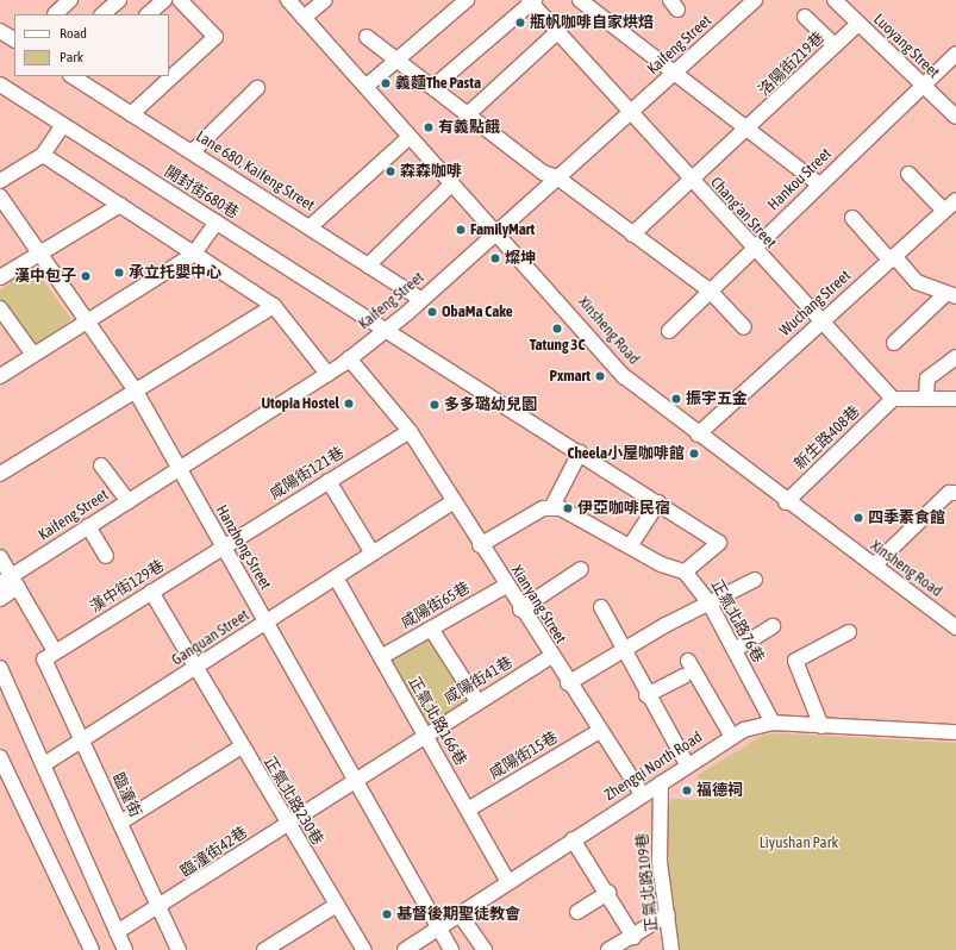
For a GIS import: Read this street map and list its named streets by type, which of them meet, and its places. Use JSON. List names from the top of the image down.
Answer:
{
  "streets": {
    "street": [
      "Kaifeng Street",
      "Luoyang Street",
      "洛陽街219巷",
      "Lane 680, Kaifeng Street",
      "Hankou Street",
      "開封街680巷",
      "Chang'an Street",
      "Wuchang Street",
      "Xinsheng Road",
      "新生路408巷",
      "咸陽街121巷",
      "Hanzhong Street",
      "漢中街129巷",
      "Xianyang Street",
      "咸陽街65巷",
      "正氣北路76巷",
      "Ganquan Street",
      "咸陽街41巷",
      "正氣北路166巷",
      "咸陽街15巷",
      "Zhengqi North Road",
      "臨潼街",
      "正氣北路230巷",
      "臨潼街42巷",
      "正氣北路109巷"
    ]
  },
  "crossings": [
    ["Kaifeng Street", "Lane 680, Kaifeng Street"],
    ["Kaifeng Street", "開封街680巷"],
    ["Kaifeng Street", "Chang'an Street"],
    ["Kaifeng Street", "Xinsheng Road"],
    ["Kaifeng Street", "Hanzhong Street"],
    ["Kaifeng Street", "Xianyang Street"],
    ["Luoyang Street", "洛陽街219巷"],
    ["Luoyang Street", "Hankou Street"],
    ["洛陽街219巷", "Chang'an Street"],
    ["Hankou Street", "Chang'an Street"],
    ["開封街680巷", "正氣北路76巷"],
    ["Chang'an Street", "Wuchang Street"],
    ["Chang'an Street", "新生路408巷"],
    ["Wuchang Street", "Xinsheng Road"],
    ["Xinsheng Road", "新生路408巷"],
    ["咸陽街121巷", "Hanzhong Street"],
    ["咸陽街121巷", "漢中街129巷"],
    ["咸陽街121巷", "Xianyang Street"],
    ["Hanzhong Street", "漢中街129巷"],
    ["Hanzhong Street", "Ganquan Street"],
    ["Hanzhong Street", "咸陽街41巷"],
    ["Hanzhong Street", "Zhengqi North Road"],
    ["Hanzhong Street", "臨潼街42巷"],
    ["漢中街129巷", "臨潼街"],
    ["漢中街129巷", "正氣北路230巷"],
    ["Xianyang Street", "咸陽街65巷"],
    ["Xianyang Street", "Ganquan Street"],
    ["Xianyang Street", "咸陽街41巷"],
    ["Xianyang Street", "咸陽街15巷"],
    ["Xianyang Street", "Zhengqi North Road"],
    ["咸陽街65巷", "正氣北路166巷"],
    ["正氣北路76巷", "Zhengqi North Road"],
    ["Ganquan Street", "正氣北路166巷"],
    ["Ganquan Street", "臨潼街"],
    ["Ganquan Street", "正氣北路230巷"],
    ["咸陽街41巷", "正氣北路166巷"],
    ["咸陽街41巷", "臨潼街42巷"],
    ["正氣北路166巷", "咸陽街15巷"],
    ["正氣北路166巷", "Zhengqi North Road"],
    ["Zhengqi North Road", "正氣北路109巷"],
    ["臨潼街", "臨潼街42巷"],
    ["正氣北路230巷", "臨潼街42巷"]
  ],
  "parks": ["Liyushan Park"],
  "places": [
    "瓶帆咖啡自家烘焙",
    "義麵The Pasta",
    "有義點餓",
    "森森咖啡",
    "FamilyMart",
    "燦坤",
    "承立托嬰中心",
    "漢中包子",
    "ObaMa Cake",
    "Tatung 3C",
    "Pxmart",
    "振宇五金",
    "Utopia Hostel",
    "多多璐幼兒園",
    "Cheela小屋咖啡館",
    "伊亞咖啡民宿",
    "四季素食館",
    "福德祠",
    "基督後期聖徒教會"
  ],
  "legend": ["Road", "Park"]
}
